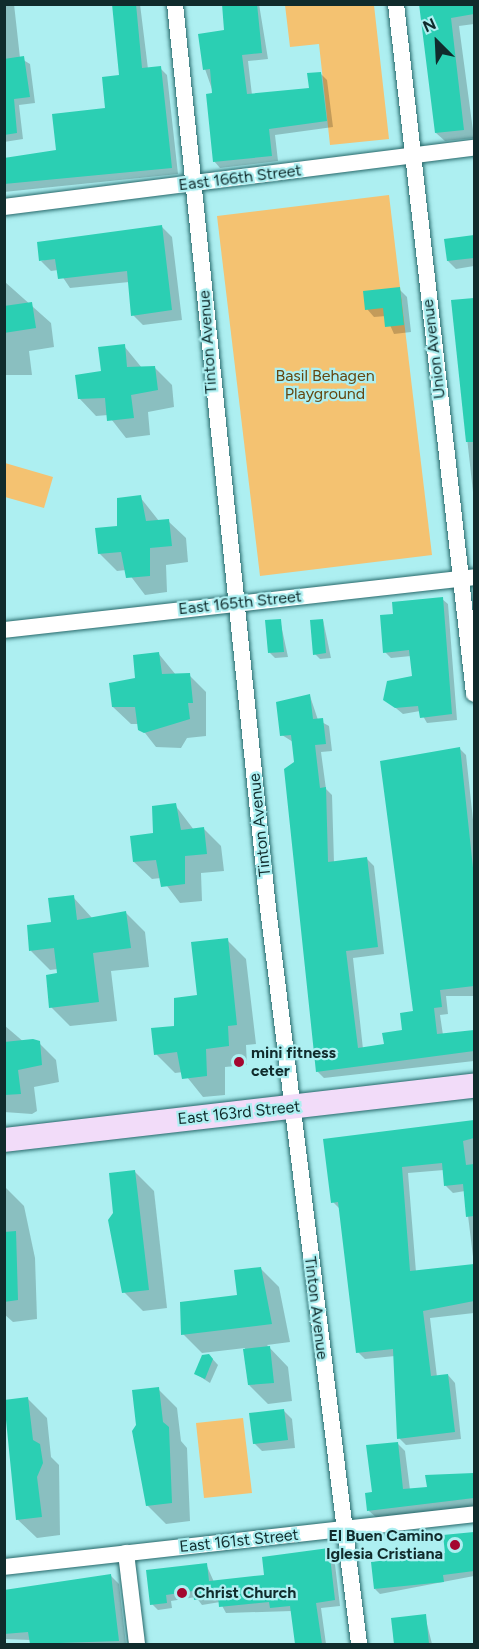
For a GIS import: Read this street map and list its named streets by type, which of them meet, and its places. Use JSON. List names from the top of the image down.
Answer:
{
  "streets": {
    "main road": ["East 163rd Street"],
    "street": [
      "East 166th Street",
      "Tinton Avenue",
      "Union Avenue",
      "East 165th Street",
      "East 161st Street"
    ]
  },
  "crossings": [
    ["East 166th Street", "Tinton Avenue"],
    ["East 166th Street", "Union Avenue"],
    ["Tinton Avenue", "East 165th Street"],
    ["Tinton Avenue", "East 163rd Street"],
    ["Tinton Avenue", "East 161st Street"],
    ["Union Avenue", "East 165th Street"]
  ],
  "parks": ["Basil Behagen Playground"],
  "places": ["mini fitness ceter", "El Buen Camino Iglesia Cristiana", "Christ Church"],
  "north": "top left"
}
